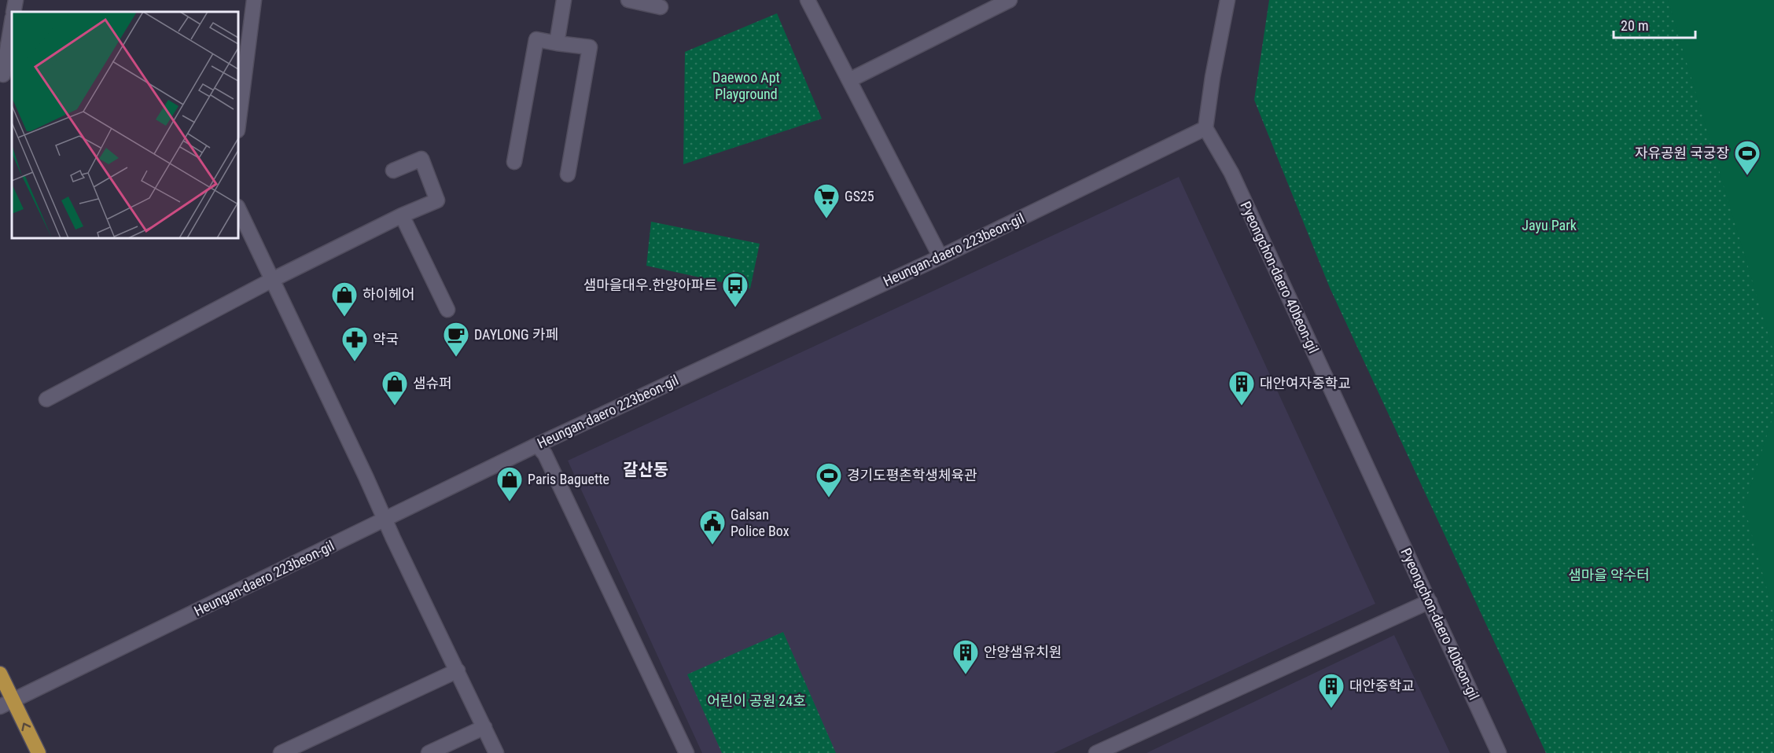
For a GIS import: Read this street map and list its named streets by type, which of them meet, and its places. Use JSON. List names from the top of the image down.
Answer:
{
  "streets": {
    "street": ["Heungan-daero 223beon-gil", "Pyeongchon-daero 40beon-gil"]
  },
  "crossings": [
    ["Heungan-daero 223beon-gil", "Pyeongchon-daero 40beon-gil"]
  ],
  "districts": ["갈산동"],
  "parks": [
    "Daewoo Apt Playground",
    "Jayu Park",
    "샘마을 약수터",
    "어린이 공원 24호"
  ],
  "places": {
    "sports": ["자유공원 국궁장", "경기도평촌학생체육관"],
    "supermarket": ["GS25"],
    "bus stop": ["샘마을대우.한양아파트"],
    "shop": ["하이헤어", "샘슈퍼", "Paris Baguette"],
    "cafe": ["DAYLONG 카페"],
    "pharmacy": ["약국"],
    "building": ["대안여자중학교", "안양샘유치원", "대안중학교"],
    "public building": ["Galsan Police Box"]
  },
  "scale_bar": "20 m"
}
